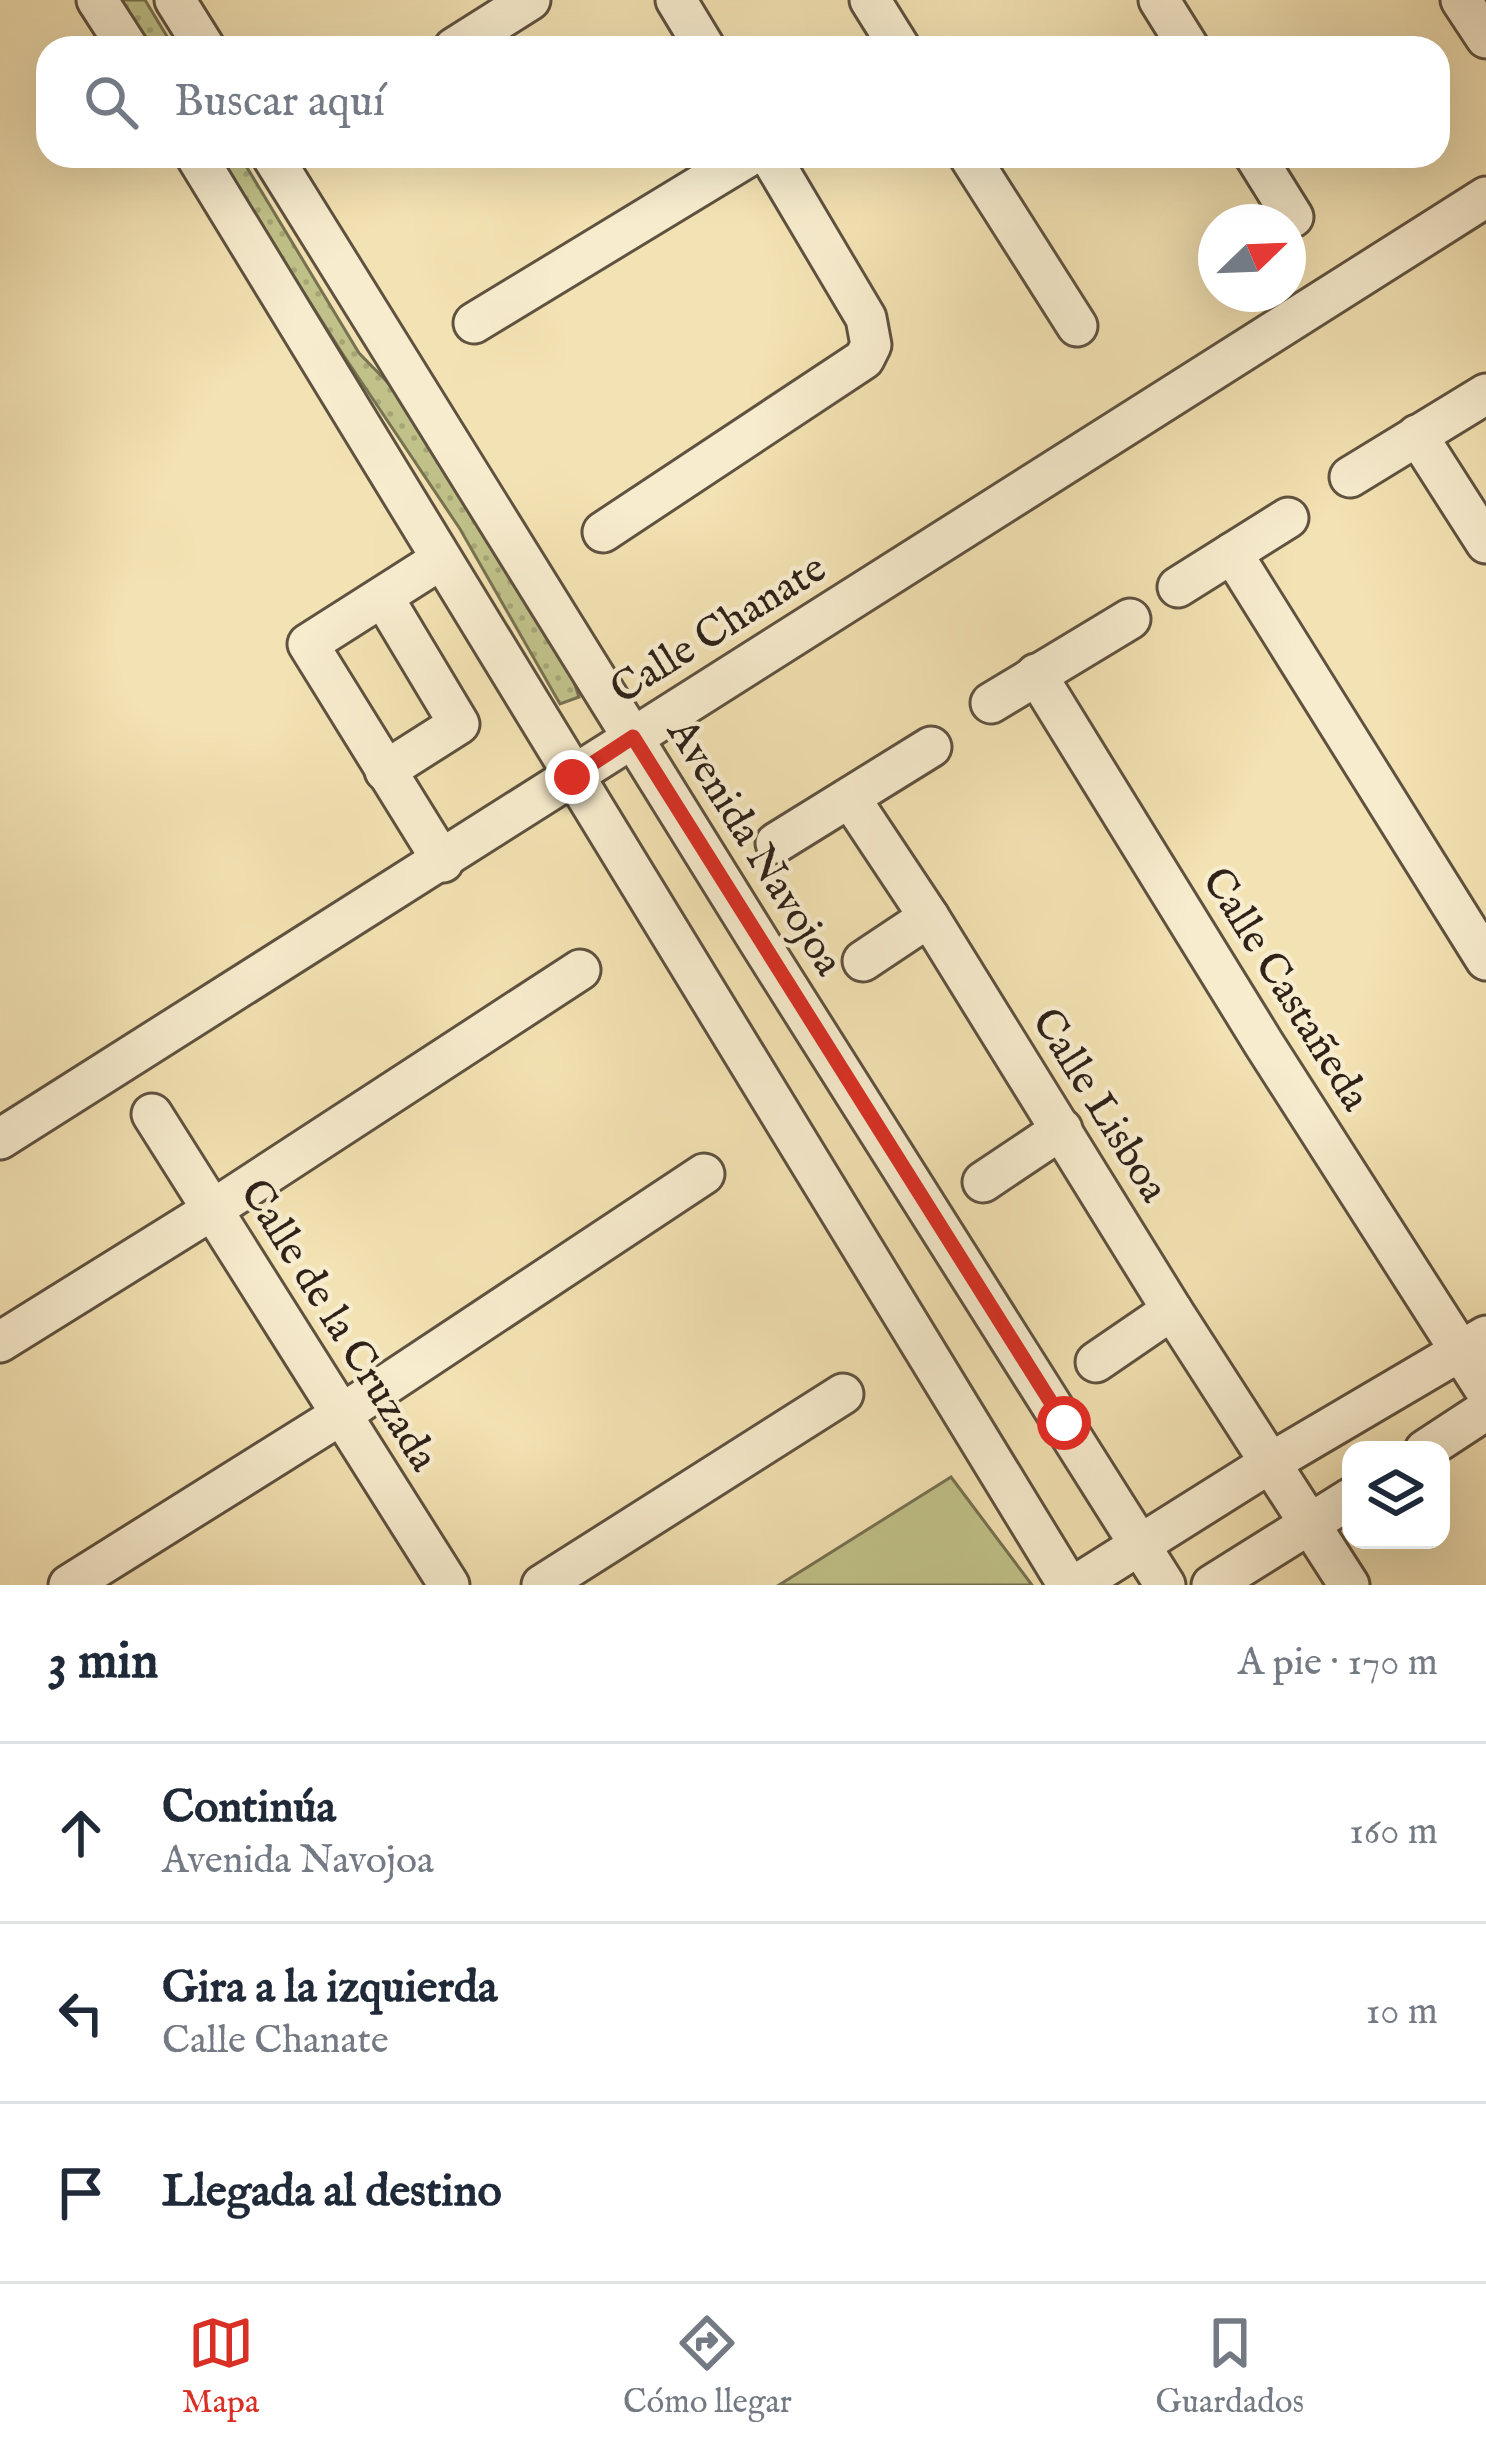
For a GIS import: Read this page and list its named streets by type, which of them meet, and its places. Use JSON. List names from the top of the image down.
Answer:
{
  "streets": {
    "street": [
      "Calle Chanate",
      "Avenida Navojoa",
      "Calle Castañeda",
      "Calle Lisboa",
      "Calle de la Cruzada"
    ]
  },
  "crossings": [
    ["Calle Chanate", "Avenida Navojoa"]
  ],
  "north": "top right",
  "page": {
    "search": "Buscar aquí",
    "heading": ["3 min", "A pie · 170 m"],
    "list": [
      ["Continúa", "Avenida Navojoa", "160 m"],
      ["Gira a la izquierda", "Calle Chanate", "10 m"],
      "Llegada al destino"
    ],
    "nav": ["Mapa", "Cómo llegar", "Guardados"]
  }
}
